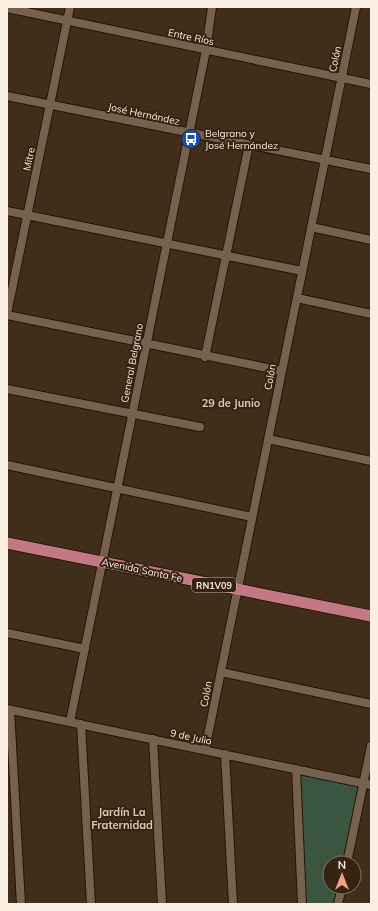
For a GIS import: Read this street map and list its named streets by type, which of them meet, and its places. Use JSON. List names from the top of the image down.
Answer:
{
  "streets": {
    "main road": ["Avenida Santa Fe", "RN1V09"],
    "street": [
      "Entre Ríos",
      "Colón",
      "José Hernández",
      "Mitre",
      "General Belgrano",
      "9 de Julio"
    ]
  },
  "crossings": [
    ["Entre Ríos", "Colón"],
    ["Entre Ríos", "Mitre"],
    ["Entre Ríos", "General Belgrano"],
    ["Colón", "José Hernández"],
    ["Colón", "Avenida Santa Fe"],
    ["Colón", "9 de Julio"],
    ["José Hernández", "Mitre"],
    ["José Hernández", "General Belgrano"],
    ["General Belgrano", "Avenida Santa Fe"],
    ["General Belgrano", "9 de Julio"]
  ],
  "districts": ["29 de Junio", "Jardín La Fraternidad"],
  "places": {
    "bus stop": ["Belgrano y José Hernández"]
  },
  "north": "top"
}
